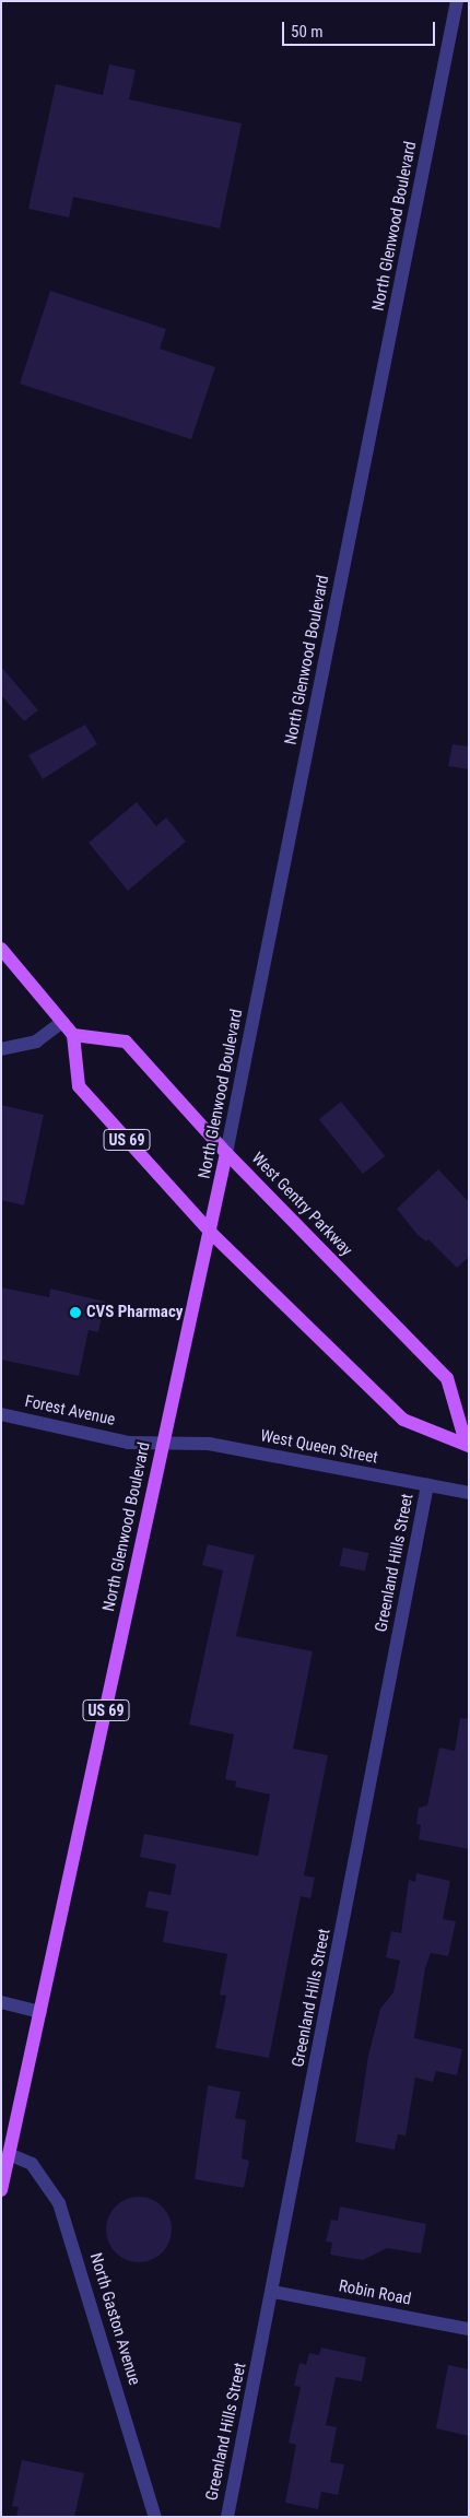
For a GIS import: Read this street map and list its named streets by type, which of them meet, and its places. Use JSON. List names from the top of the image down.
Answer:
{
  "streets": {
    "main road": ["North Glenwood Boulevard", "US 69", "West Gentry Parkway"],
    "street": [
      "Forest Avenue",
      "West Queen Street",
      "Greenland Hills Street",
      "Robin Road",
      "North Gaston Avenue"
    ]
  },
  "crossings": [
    ["North Glenwood Boulevard", "West Gentry Parkway"],
    ["North Glenwood Boulevard", "Forest Avenue"],
    ["North Glenwood Boulevard", "West Queen Street"],
    ["North Glenwood Boulevard", "North Gaston Avenue"],
    ["Forest Avenue", "West Queen Street"],
    ["West Queen Street", "Greenland Hills Street"],
    ["Greenland Hills Street", "Robin Road"]
  ],
  "places": ["CVS Pharmacy"],
  "scale_bar": "50 m"
}
